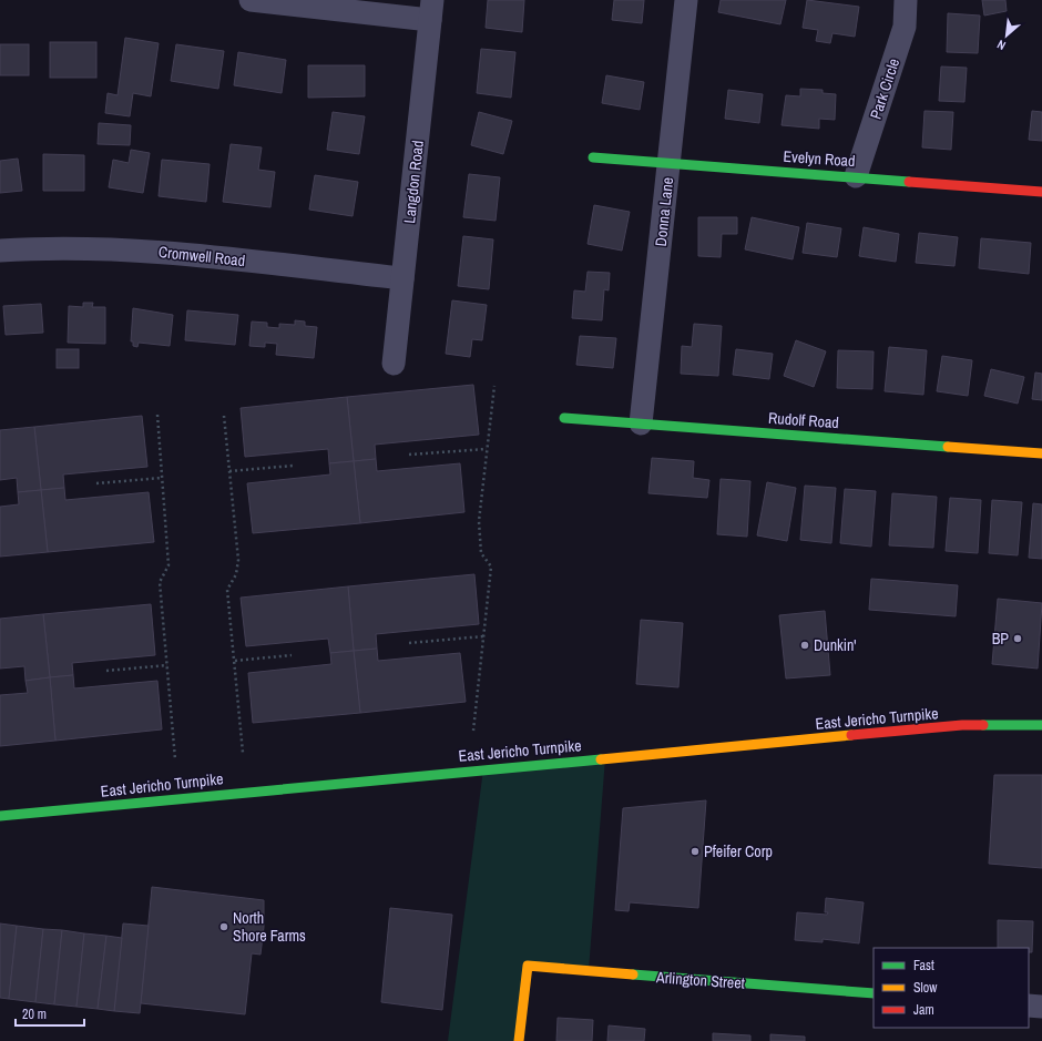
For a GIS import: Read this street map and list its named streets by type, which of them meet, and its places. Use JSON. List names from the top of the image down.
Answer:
{
  "streets": {
    "street": [
      "Park Circle",
      "Evelyn Road",
      "Langdon Road",
      "Donna Lane",
      "Cromwell Road",
      "Rudolf Road",
      "East Jericho Turnpike",
      "Arlington Street"
    ]
  },
  "crossings": [
    ["Park Circle", "Evelyn Road"],
    ["Evelyn Road", "Donna Lane"],
    ["Langdon Road", "Cromwell Road"],
    ["Donna Lane", "Rudolf Road"]
  ],
  "places": [
    "BP",
    "Dunkin'",
    "Pfeifer Corp",
    "North Shore Farms"
  ],
  "legend": ["Fast", "Slow", "Jam"],
  "scale_bar": "20 m",
  "north": "bottom left"
}
